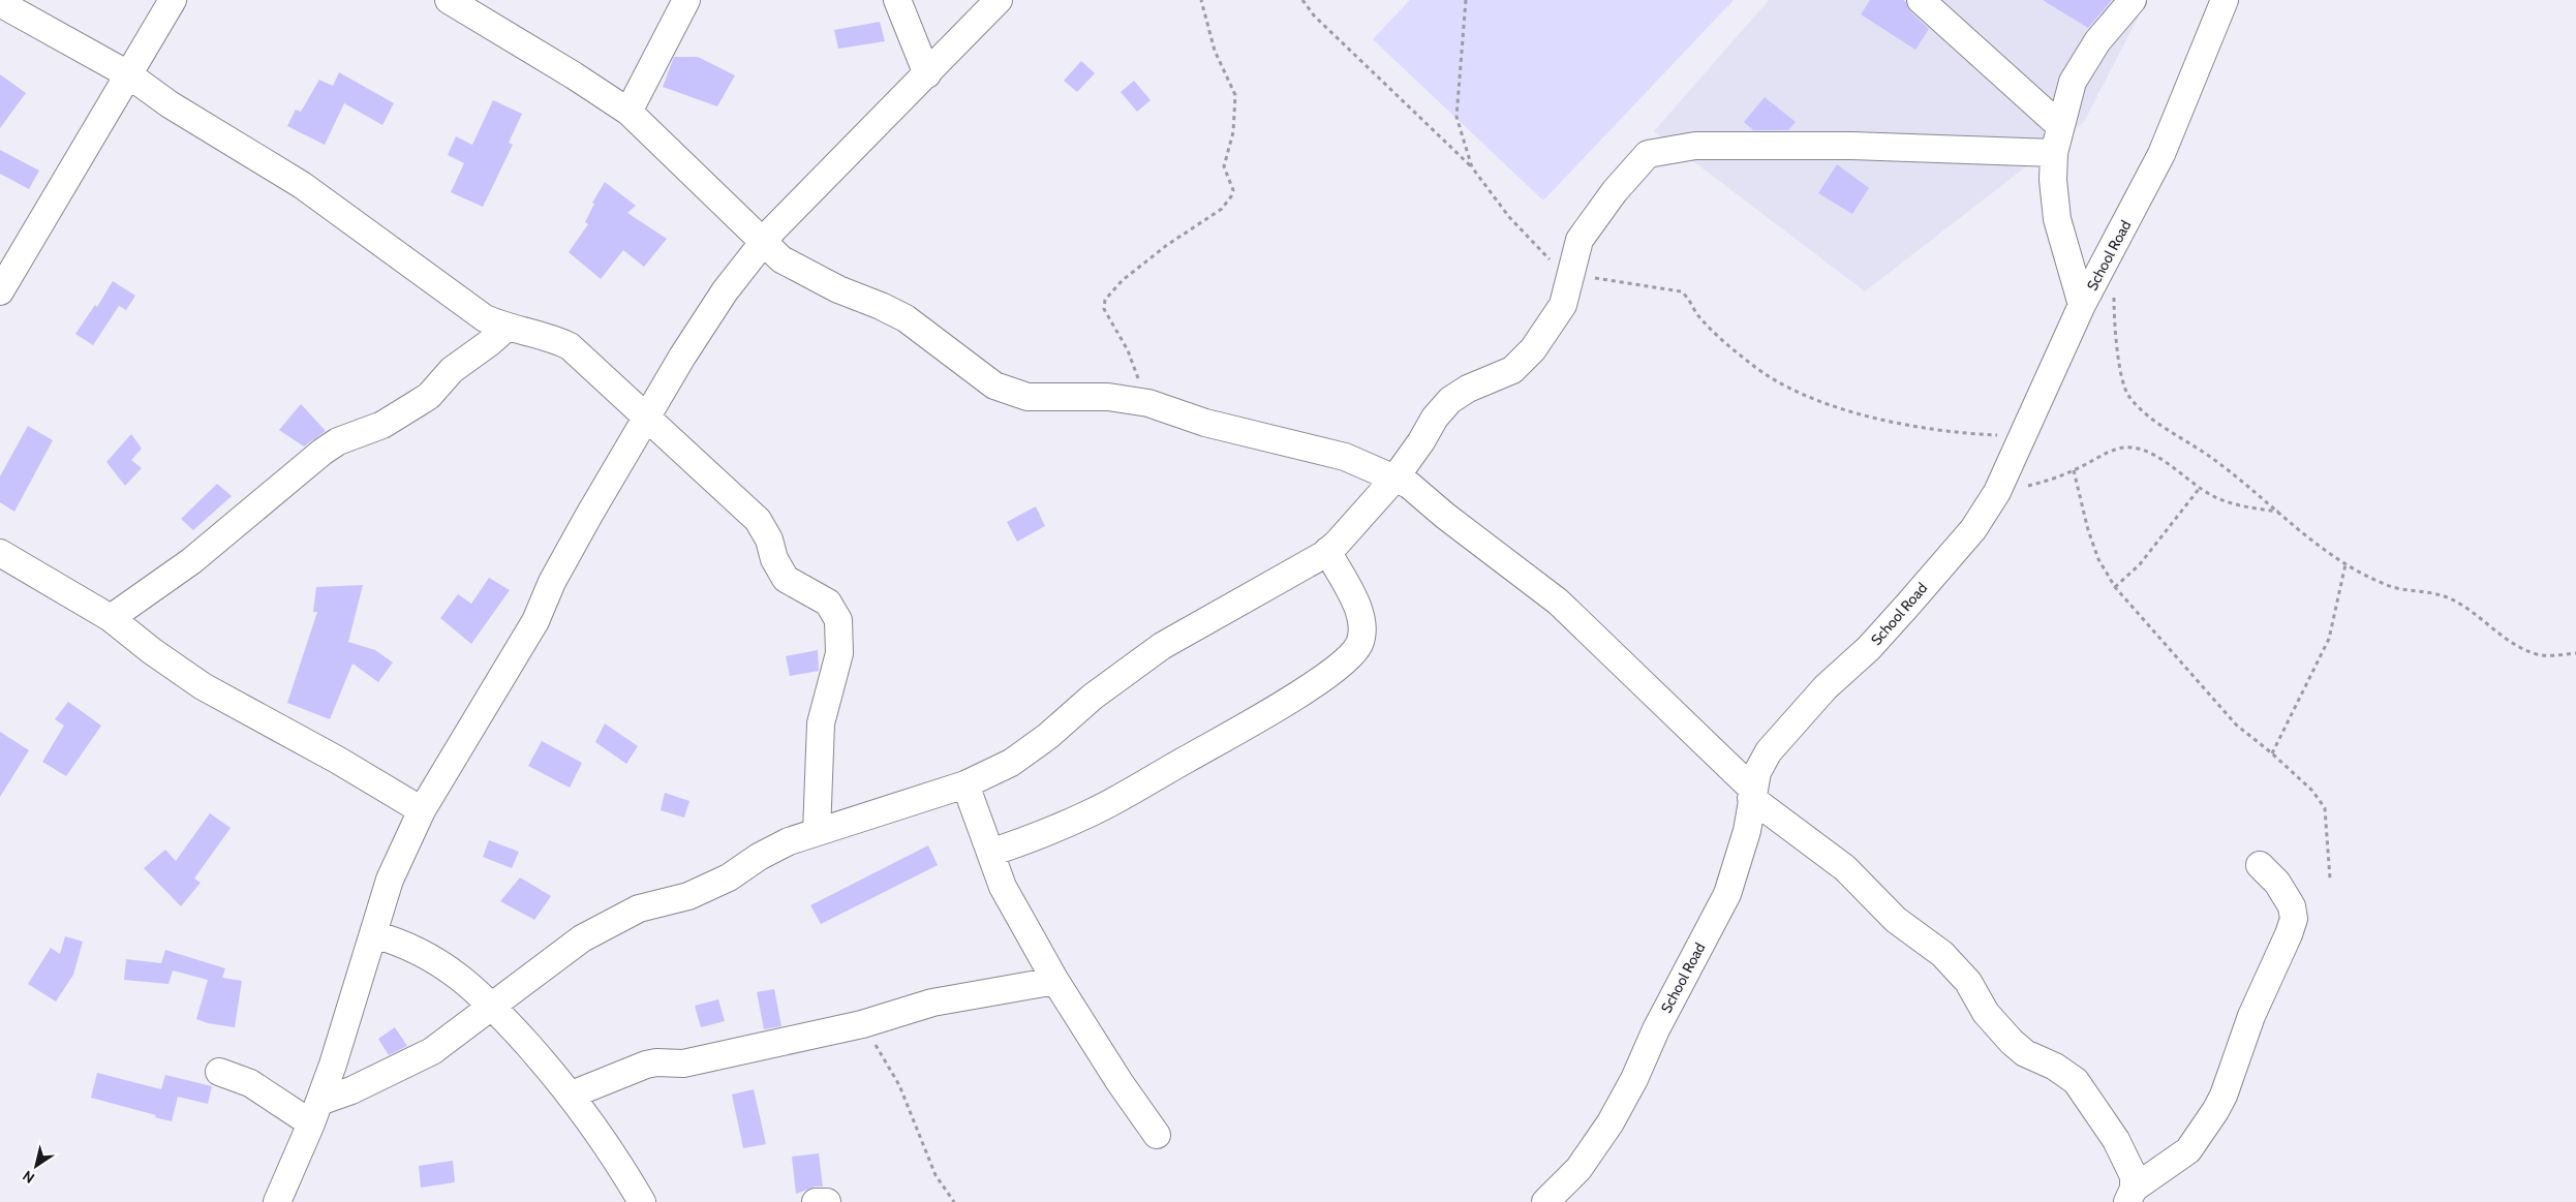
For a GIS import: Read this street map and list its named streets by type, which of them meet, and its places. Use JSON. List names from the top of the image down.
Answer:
{
  "streets": {
    "street": ["School Road"]
  },
  "north": "bottom left"
}
